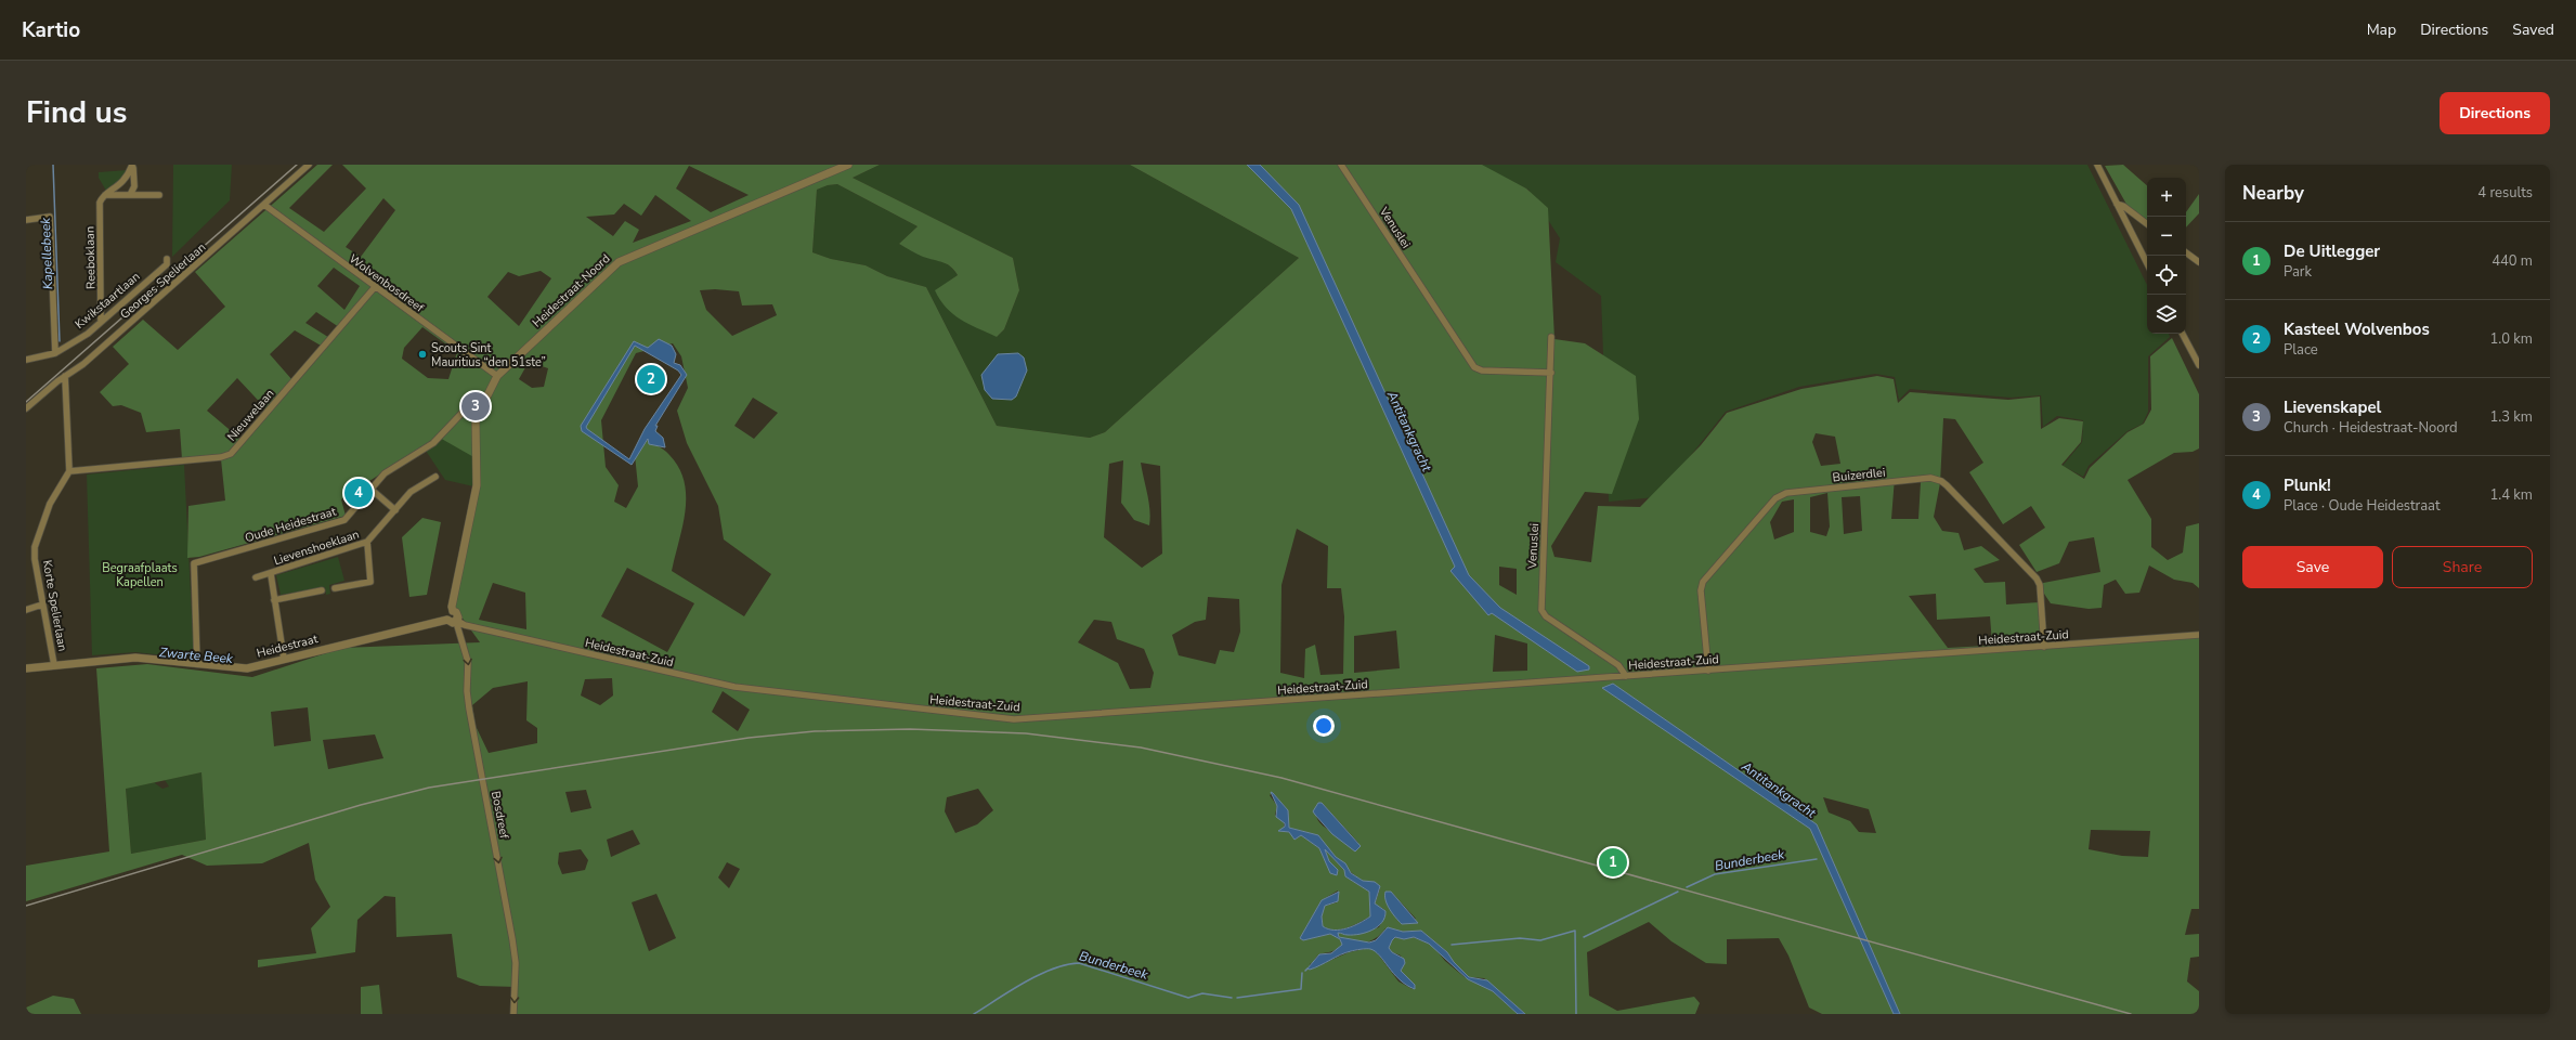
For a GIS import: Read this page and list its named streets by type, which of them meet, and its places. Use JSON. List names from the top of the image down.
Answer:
{
  "streets": {
    "street": [
      "Venuslei",
      "Reeboklaan",
      "Georges Spelierlaan",
      "Wolvenbosdreef",
      "Heidestraat-Noord",
      "Kwikstaartlaan",
      "Nieuwelaan",
      "Buizerdlei",
      "Oude Heidestraat",
      "Lievenshoeklaan",
      "Korte Spelierlaan",
      "Heidestraat-Zuid",
      "Heidestraat",
      "Bosdreef"
    ]
  },
  "crossings": [
    ["Venuslei", "Heidestraat-Zuid"],
    ["Reeboklaan", "Kwikstaartlaan"],
    ["Georges Spelierlaan", "Wolvenbosdreef"],
    ["Wolvenbosdreef", "Heidestraat-Noord"],
    ["Wolvenbosdreef", "Nieuwelaan"],
    ["Nieuwelaan", "Korte Spelierlaan"],
    ["Buizerdlei", "Heidestraat-Zuid"],
    ["Oude Heidestraat", "Heidestraat"],
    ["Korte Spelierlaan", "Heidestraat"],
    ["Heidestraat-Zuid", "Heidestraat"],
    ["Heidestraat-Zuid", "Bosdreef"],
    ["Heidestraat", "Bosdreef"]
  ],
  "one_way": ["Bosdreef"],
  "water": [
    "Kapellebeek",
    "Antitankgracht",
    "Zwarte Beek",
    "Bunderbeek"
  ],
  "parks": ["Begraafplaats Kapellen"],
  "places": ["Scouts Sint Mauritius “den 51ste”"],
  "page": {
    "header": "Kartio",
    "nav": ["Map", "Directions", "Saved"],
    "title": "Find us",
    "buttons": [
      "Directions",
      ["Save", "Share"]
    ],
    "heading": ["Nearby", "4 results"],
    "map_buttons": ["+", "−"],
    "list": [
      {
        "mark": "1",
        "name": "De Uitlegger",
        "note": "Park",
        "value": "440 m"
      },
      {
        "mark": "2",
        "name": "Kasteel Wolvenbos",
        "note": "Place",
        "value": "1.0 km"
      },
      {
        "mark": "3",
        "name": "Lievenskapel",
        "note": "Church · Heidestraat-Noord",
        "value": "1.3 km"
      },
      {
        "mark": "4",
        "name": "Plunk!",
        "note": "Place · Oude Heidestraat",
        "value": "1.4 km"
      }
    ],
    "pins": [
      "2",
      "3",
      "4",
      "1"
    ]
  }
}
